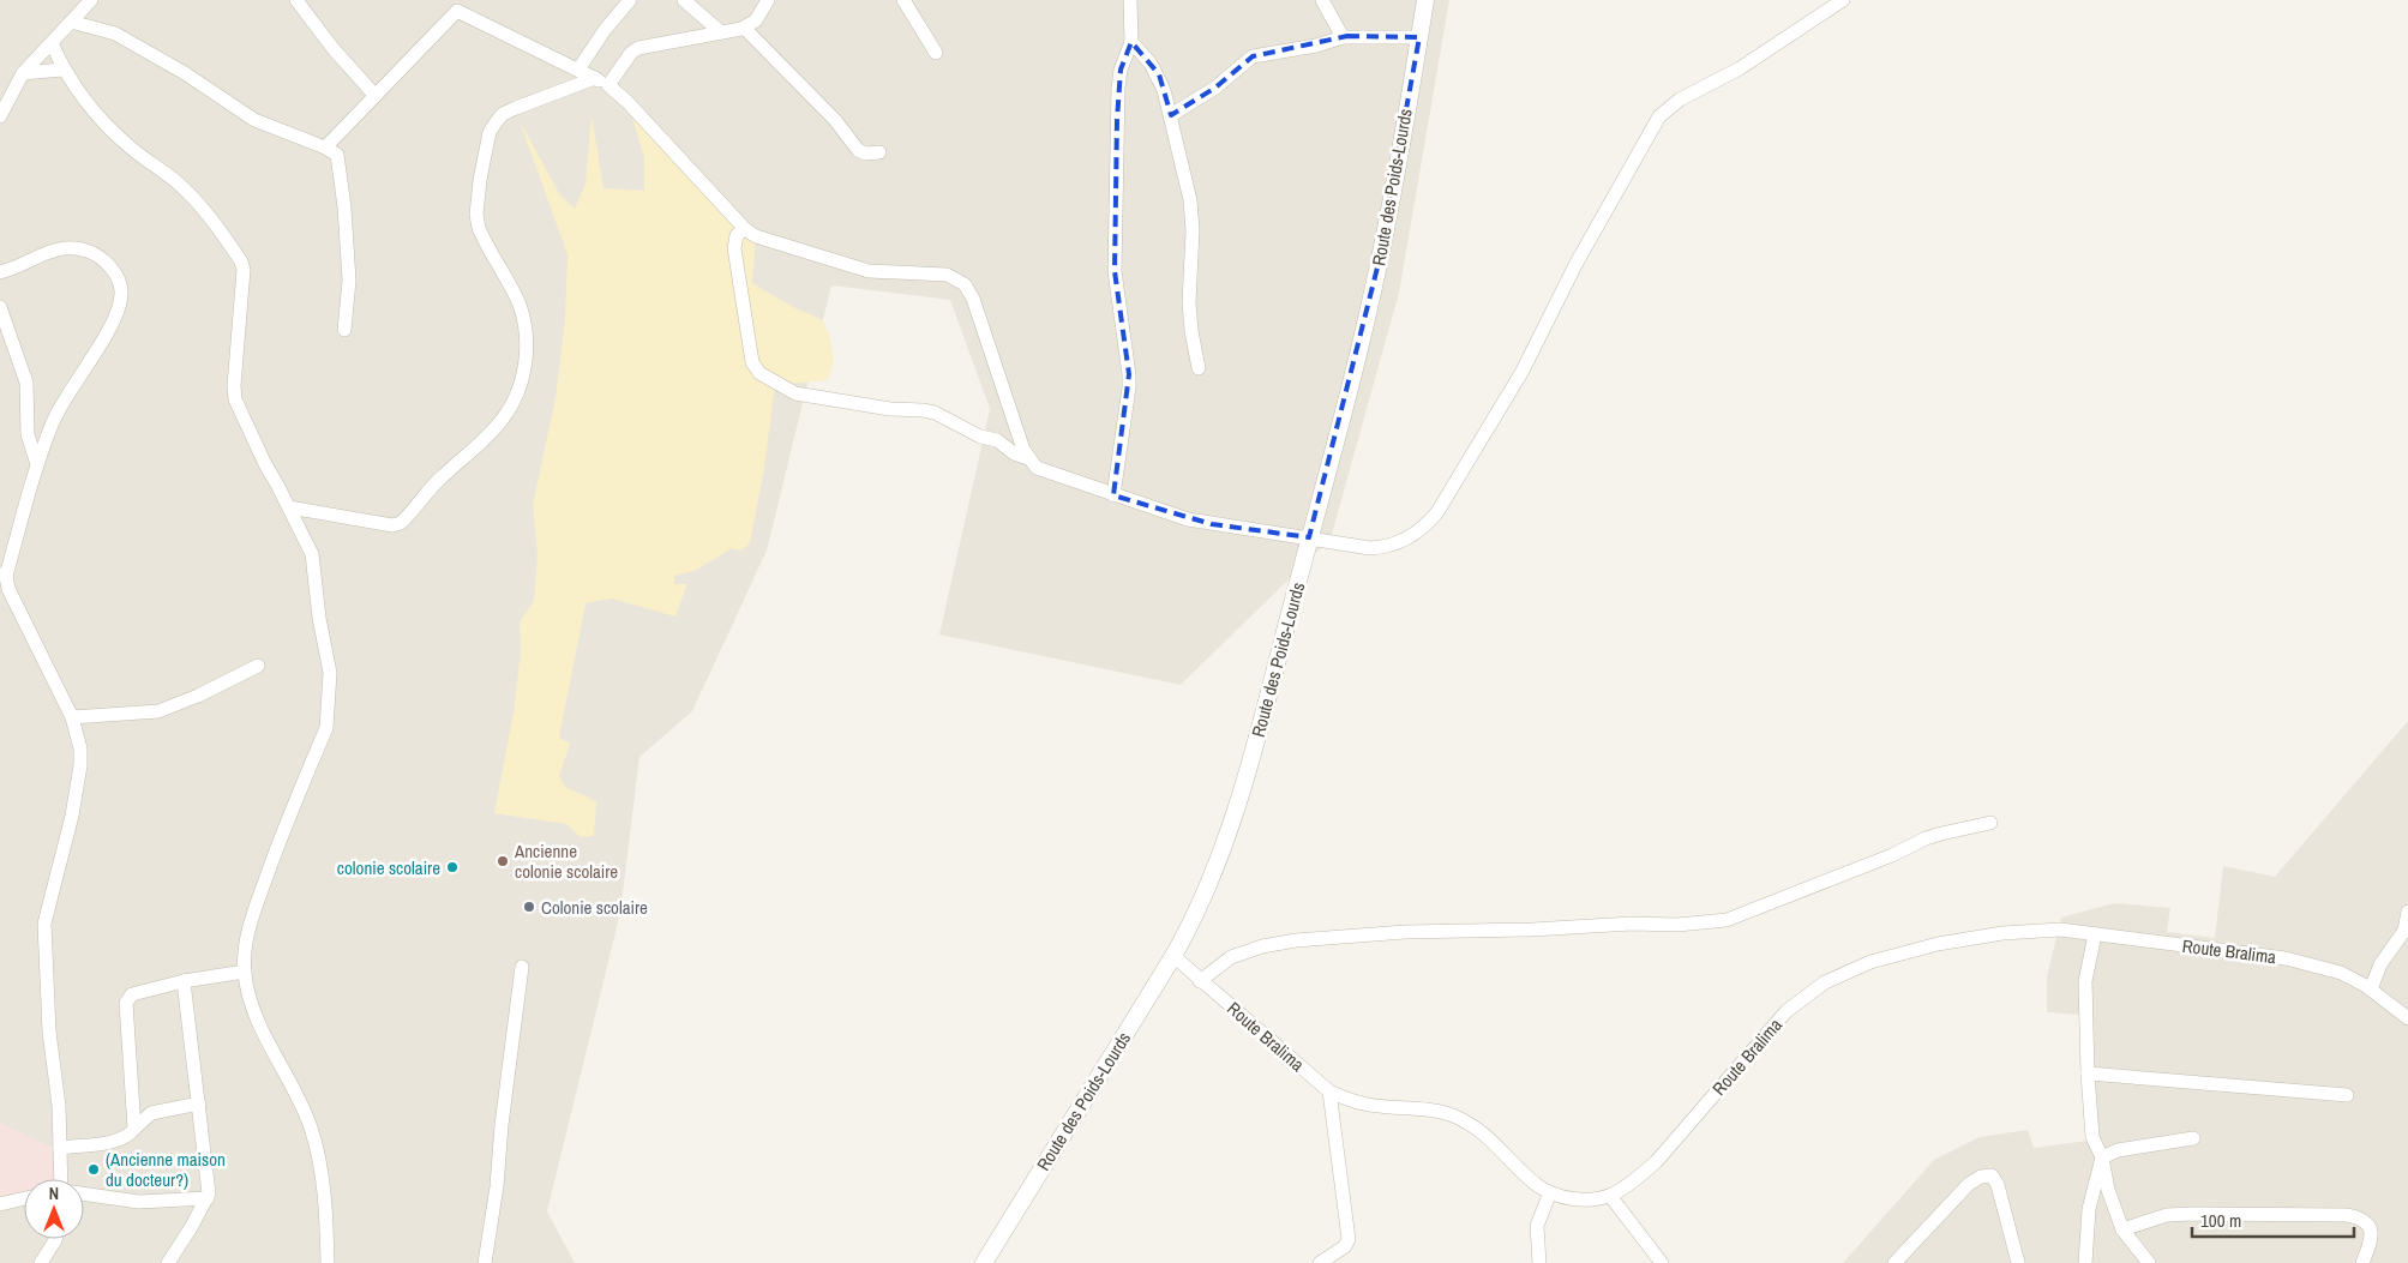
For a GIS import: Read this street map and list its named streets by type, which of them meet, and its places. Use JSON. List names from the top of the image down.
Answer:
{
  "streets": {
    "street": ["Route des Poids-Lourds", "Route Bralima"]
  },
  "crossings": [
    ["Route des Poids-Lourds", "Route Bralima"]
  ],
  "places": [
    "Ancienne colonie scolaire",
    "colonie scolaire",
    "Colonie scolaire",
    "(Ancienne maison du docteur?)"
  ],
  "scale_bar": "100 m",
  "north": "top"
}
